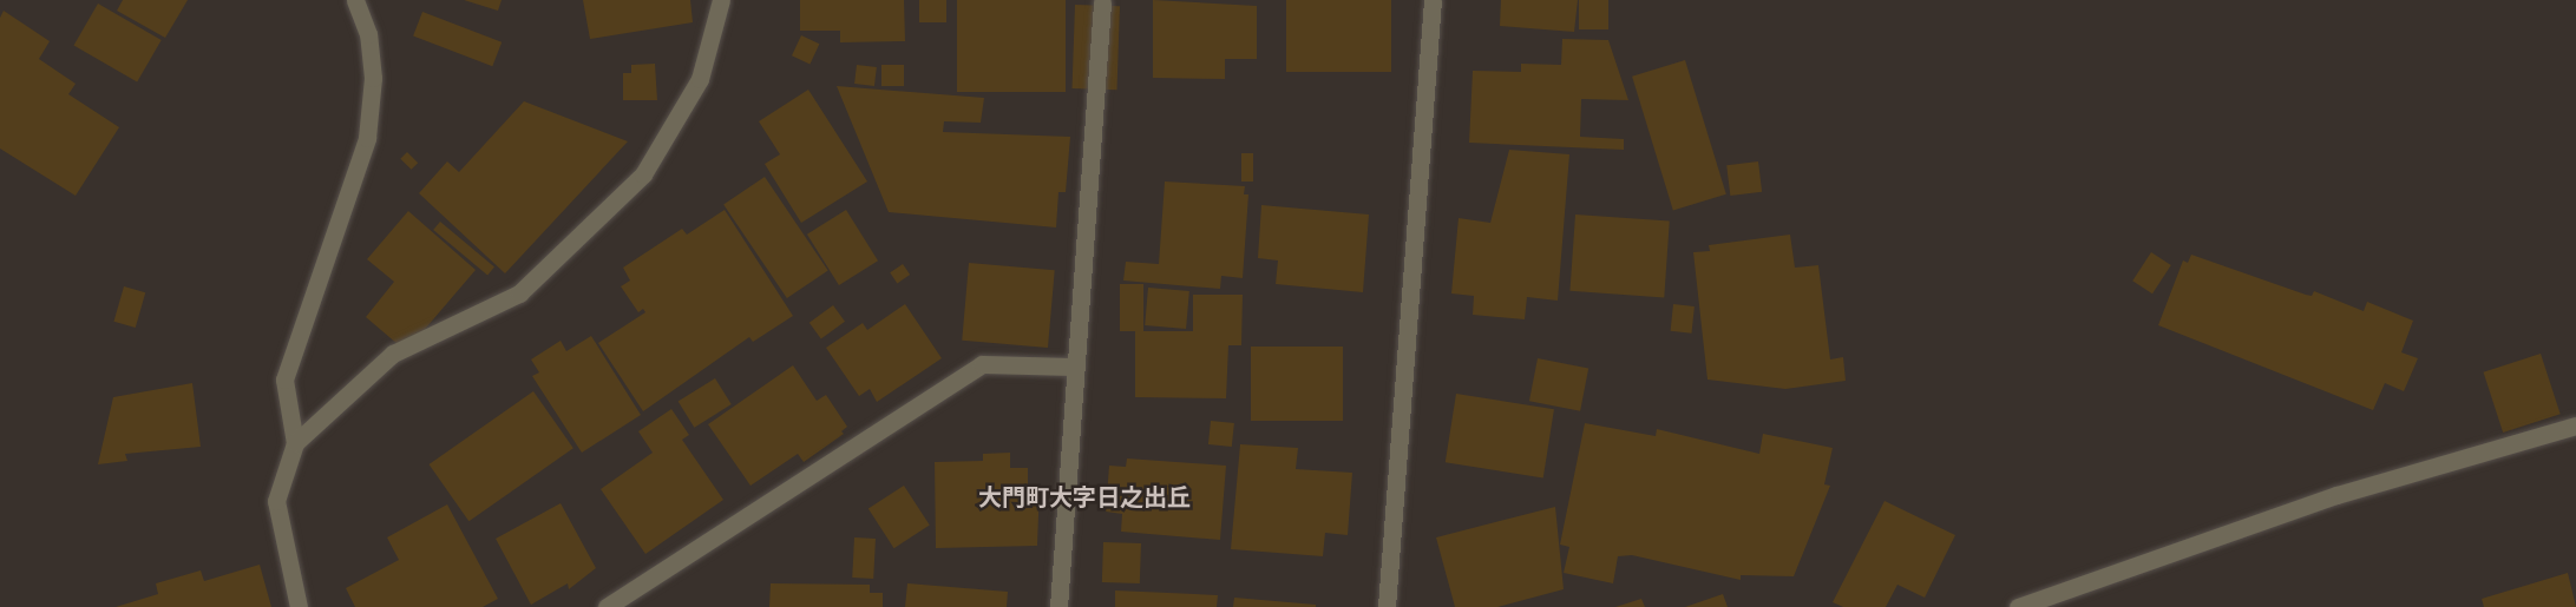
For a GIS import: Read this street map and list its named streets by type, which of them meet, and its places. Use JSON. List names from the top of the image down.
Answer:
{
  "districts": ["大門町大字日之出丘"]
}
